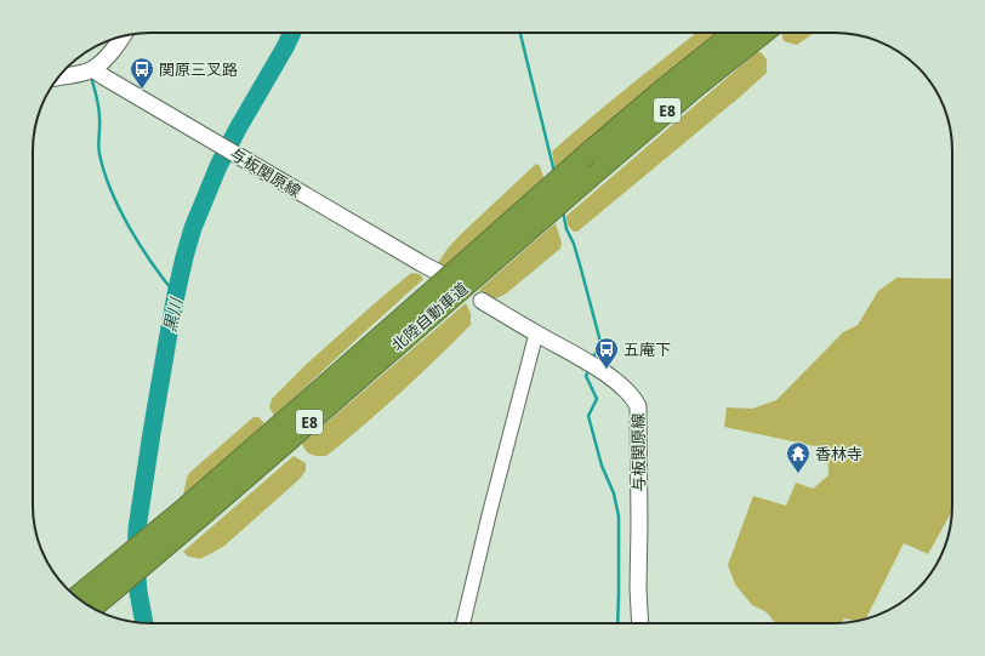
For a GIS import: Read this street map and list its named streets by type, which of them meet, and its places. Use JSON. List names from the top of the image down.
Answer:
{
  "streets": {
    "highway": ["E8", "北陸自動車道"],
    "main road": ["与板関原線"]
  },
  "water": ["黒川"],
  "places": {
    "bus stop": ["関原三叉路", "五庵下"],
    "temple": ["香林寺"]
  }
}
